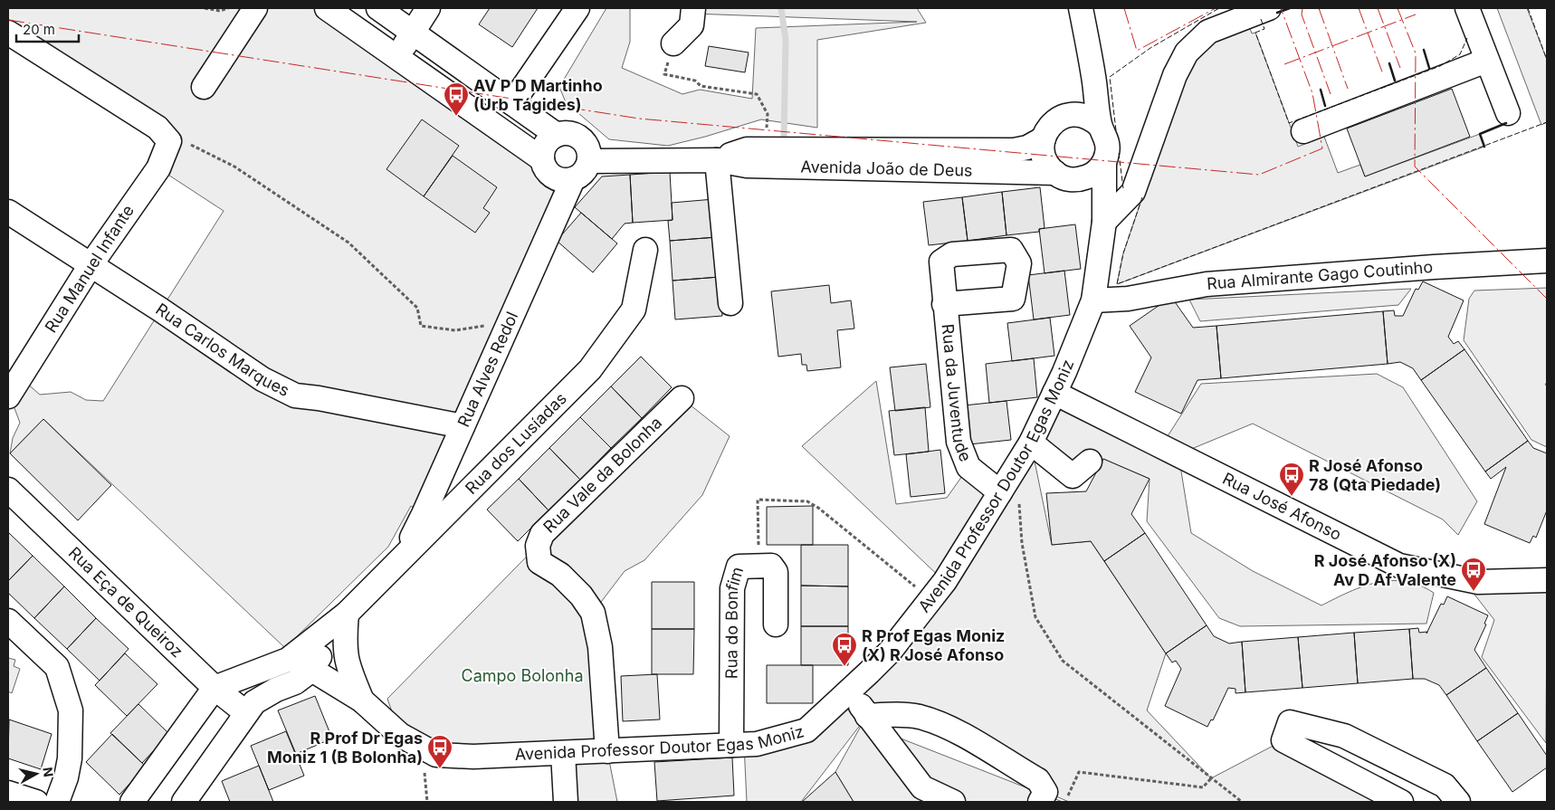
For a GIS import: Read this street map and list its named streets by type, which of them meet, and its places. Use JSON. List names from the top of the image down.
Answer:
{
  "streets": {
    "street": [
      "Avenida João de Deus",
      "Rua Manuel Infante",
      "Rua Almirante Gago Coutinho",
      "Rua Carlos Marques",
      "Rua Alves Redol",
      "Rua da Juventude",
      "Rua dos Lusíadas",
      "Rua Vale da Bolonha",
      "Avenida Professor Doutor Egas Moniz",
      "Rua José Afonso",
      "Rua Eça de Queiroz",
      "Rua do Bonfim"
    ]
  },
  "crossings": [
    ["Avenida João de Deus", "Rua Alves Redol"],
    ["Avenida João de Deus", "Avenida Professor Doutor Egas Moniz"],
    ["Rua Manuel Infante", "Rua Carlos Marques"],
    ["Rua Almirante Gago Coutinho", "Avenida Professor Doutor Egas Moniz"],
    ["Rua Carlos Marques", "Rua Alves Redol"],
    ["Rua Alves Redol", "Rua dos Lusíadas"],
    ["Rua da Juventude", "Avenida Professor Doutor Egas Moniz"],
    ["Rua dos Lusíadas", "Avenida Professor Doutor Egas Moniz"],
    ["Rua dos Lusíadas", "Rua Eça de Queiroz"],
    ["Rua Vale da Bolonha", "Avenida Professor Doutor Egas Moniz"],
    ["Avenida Professor Doutor Egas Moniz", "Rua José Afonso"],
    ["Avenida Professor Doutor Egas Moniz", "Rua do Bonfim"]
  ],
  "parks": ["Campo Bolonha"],
  "places": {
    "bus stop": [
      "AV P D Martinho (Urb Tágides)",
      "R José Afonso 78 (Qta Piedade)",
      "R José Afonso (X) Av D Af Valente",
      "R Prof Egas Moniz (X) R José Afonso",
      "R Prof Dr Egas Moniz 1 (B Bolonha)"
    ]
  },
  "scale_bar": "20 m",
  "north": "right"
}
